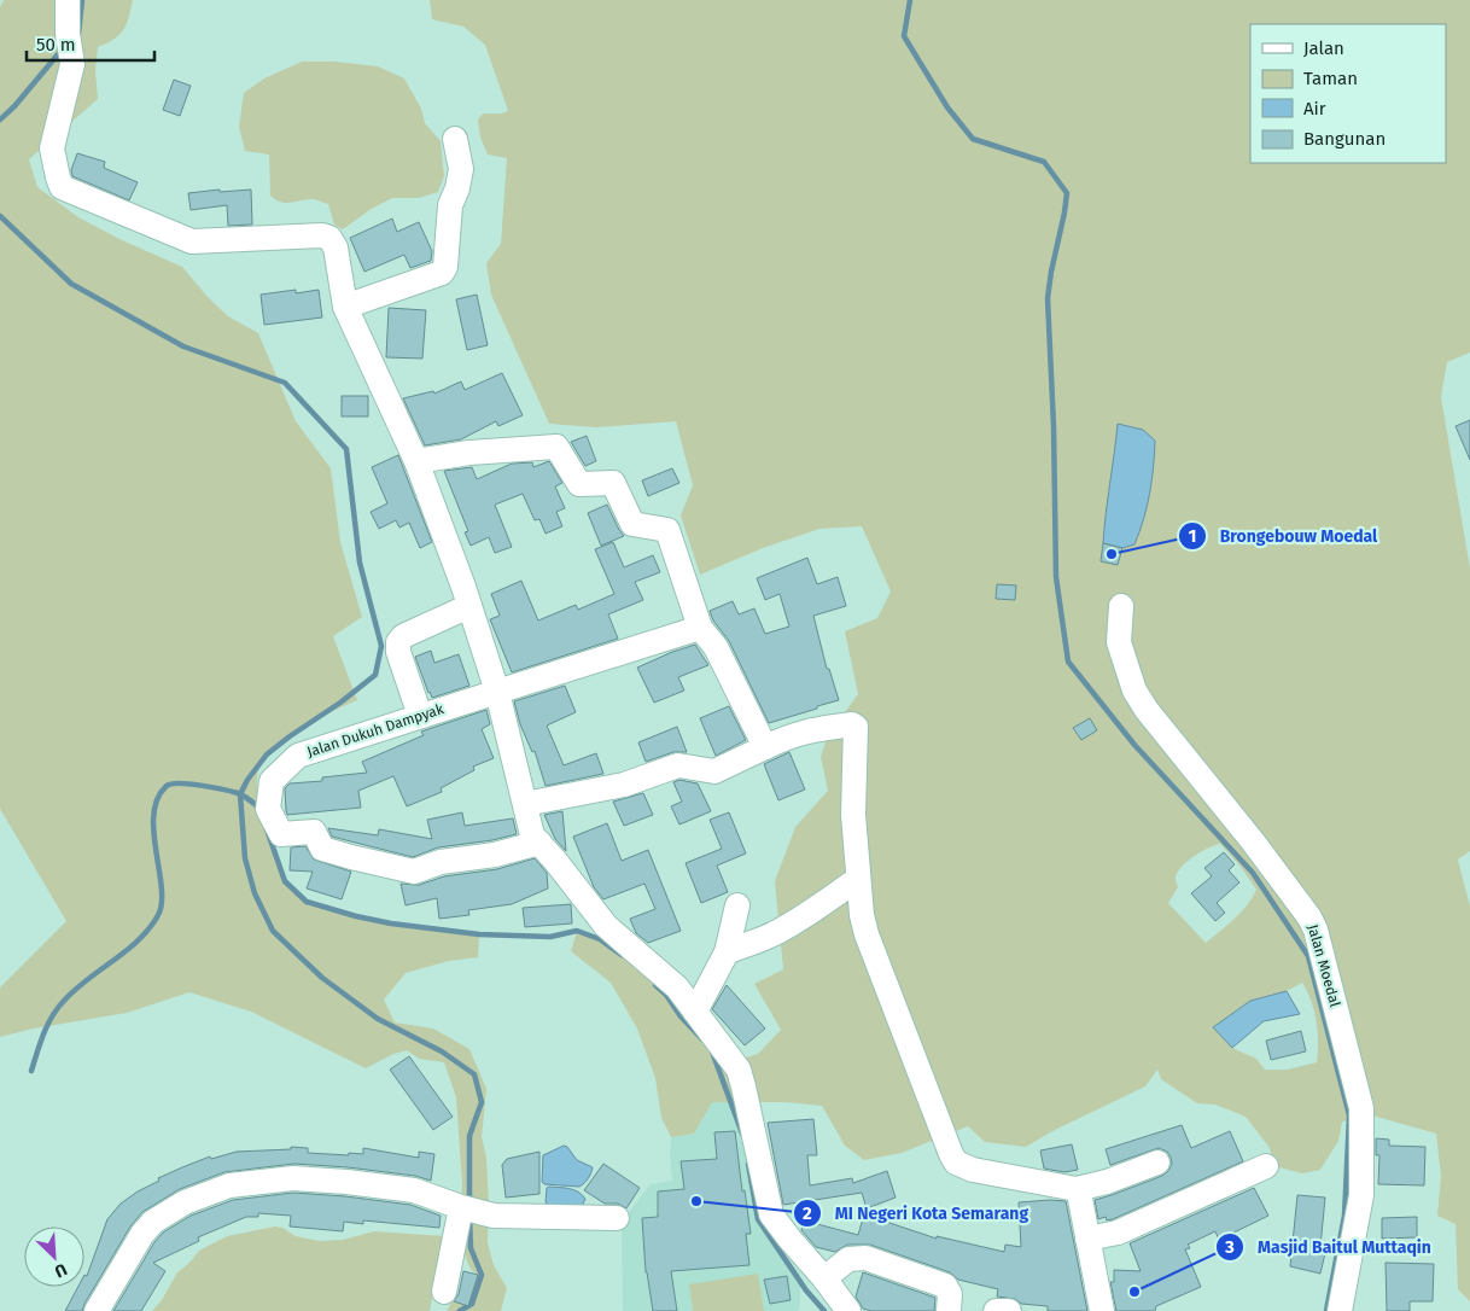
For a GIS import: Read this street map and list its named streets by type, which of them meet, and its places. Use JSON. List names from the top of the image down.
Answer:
{
  "streets": {
    "street": ["Jalan Dukuh Dampyak", "Jalan Moedal"]
  },
  "places": ["Brongebouw Moedal", "MI Negeri Kota Semarang", "Masjid Baitul Muttaqin"],
  "legend": [
    "Jalan",
    "Taman",
    "Air",
    "Bangunan"
  ],
  "scale_bar": "50 m",
  "north": "bottom right"
}
